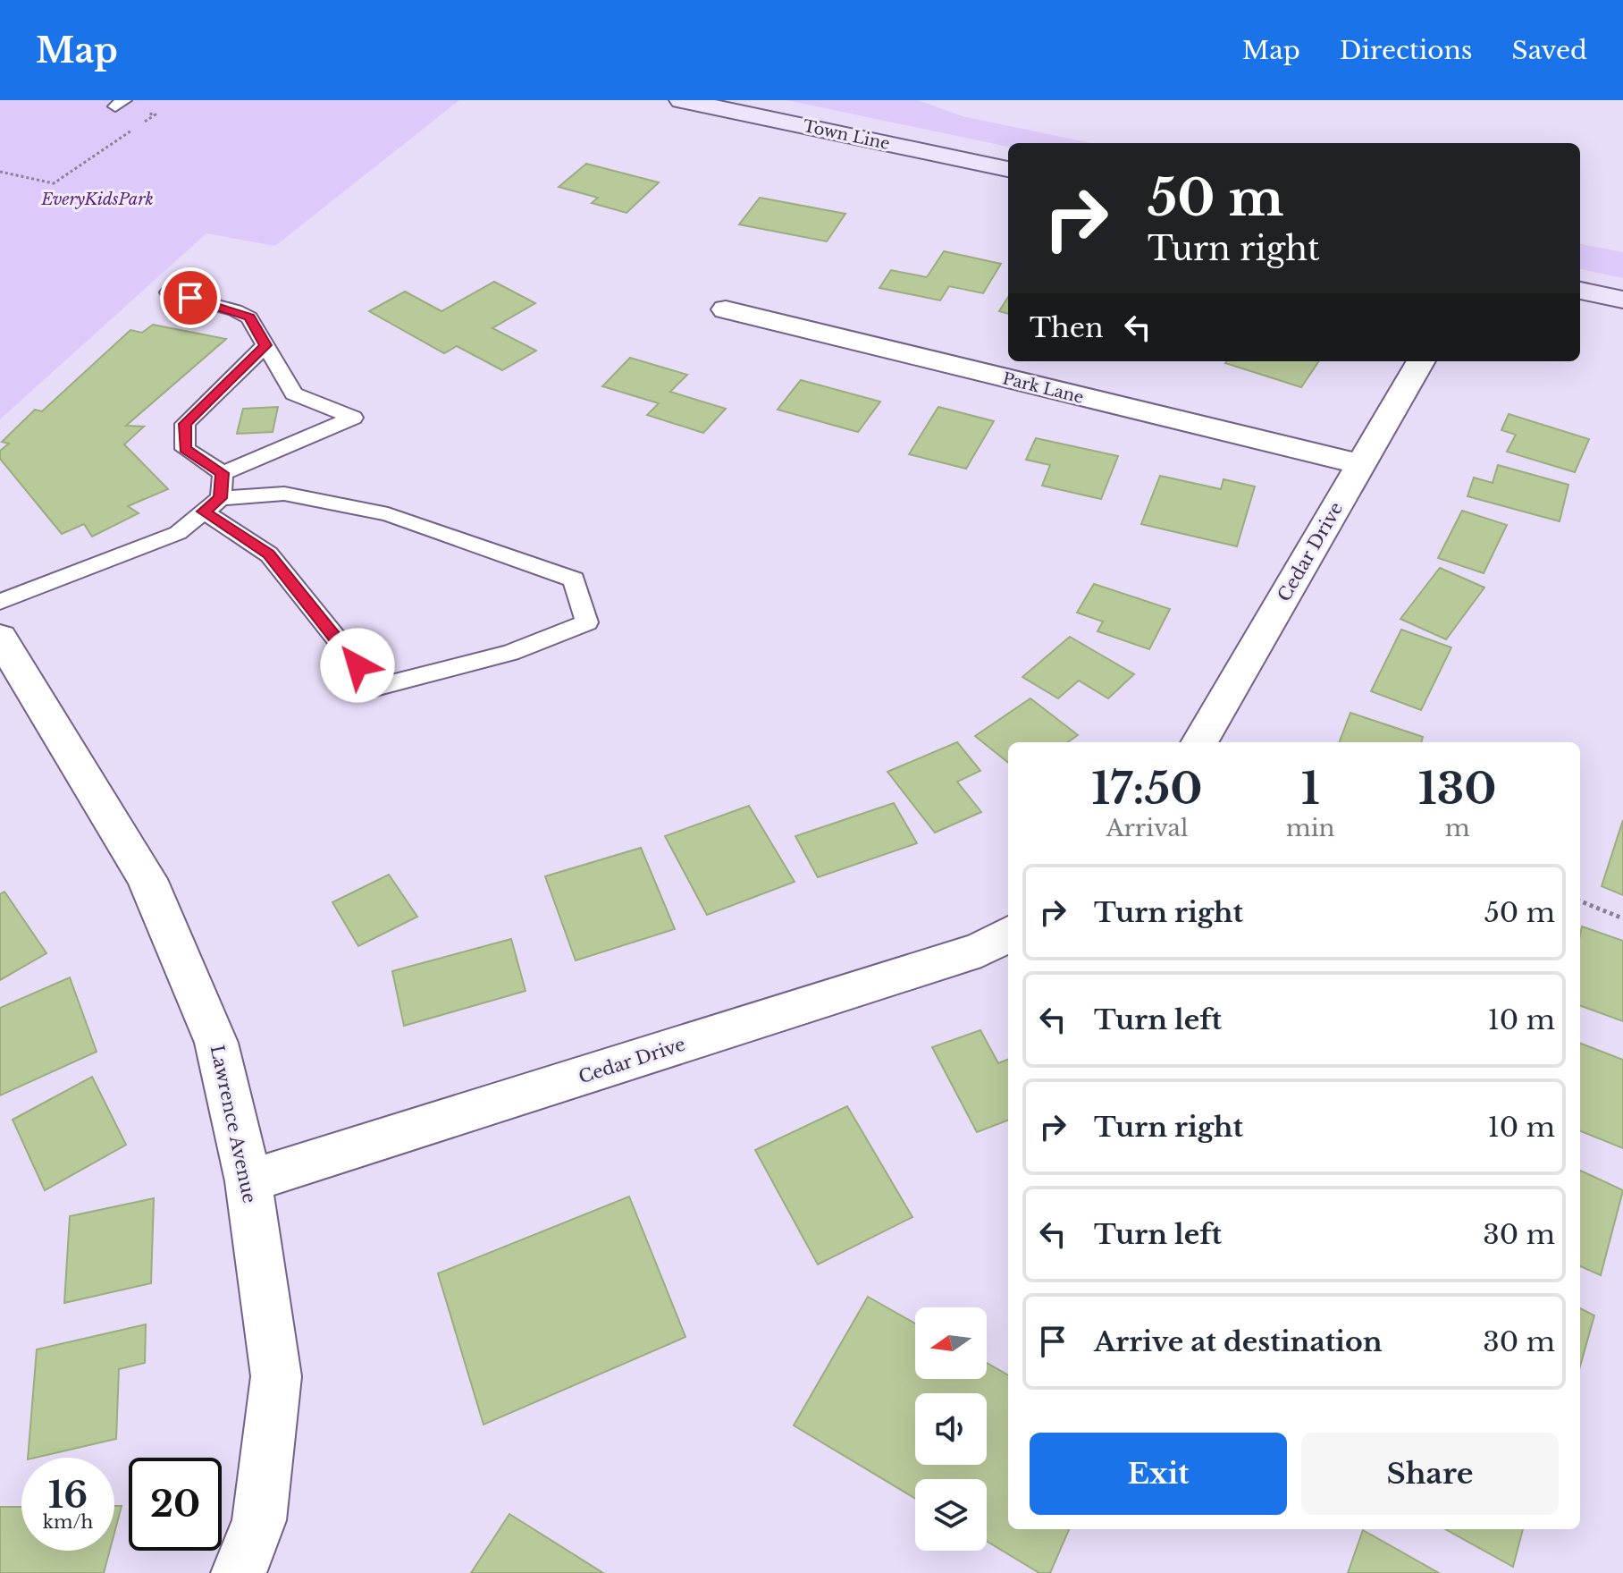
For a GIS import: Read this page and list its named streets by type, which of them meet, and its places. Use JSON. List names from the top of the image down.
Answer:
{
  "streets": {
    "main road": ["Town Line"],
    "street": ["Park Lane", "Cedar Drive", "Lawrence Avenue"]
  },
  "crossings": [
    ["Park Lane", "Cedar Drive"],
    ["Cedar Drive", "Lawrence Avenue"]
  ],
  "parks": ["EveryKidsPark"],
  "north": "left",
  "page": {
    "header": "Map",
    "nav": ["Map", "Directions", "Saved"],
    "turn": ["50 m", "Turn right"],
    "then": "Then",
    "eta": [
      "17:50",
      "Arrival",
      "1",
      "min",
      "130",
      "m"
    ],
    "list": [
      {
        "name": "Turn right",
        "value": "50 m"
      },
      {
        "name": "Turn left",
        "value": "10 m"
      },
      {
        "name": "Turn right",
        "value": "10 m"
      },
      {
        "name": "Turn left",
        "value": "30 m"
      },
      {
        "name": "Arrive at destination",
        "value": "30 m"
      }
    ],
    "buttons": ["Exit", "Share"],
    "speed": "16 km/h",
    "limit": "20"
  }
}
